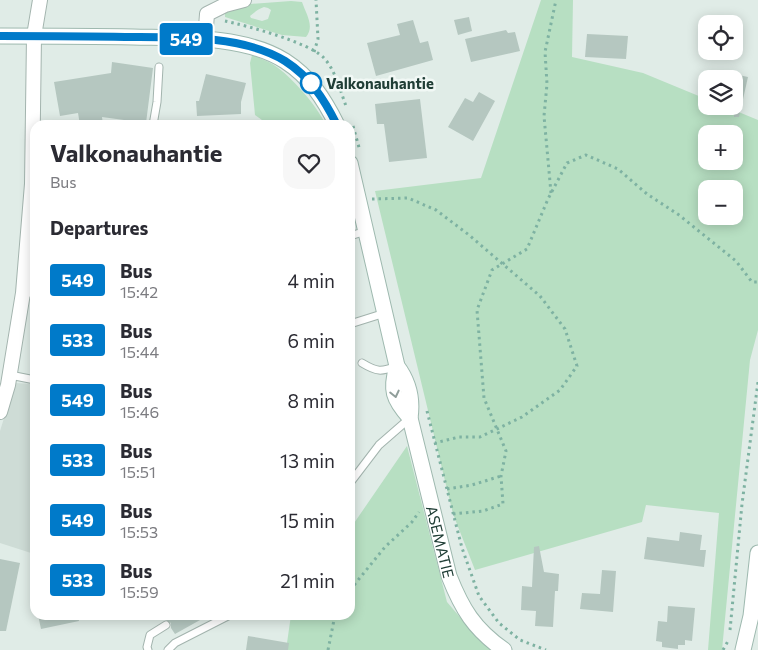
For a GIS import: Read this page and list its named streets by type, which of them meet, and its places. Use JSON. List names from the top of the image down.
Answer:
{
  "streets": {
    "street": ["ASEMATIE"]
  },
  "places": ["Valkonauhantie"],
  "lines": ["bus line 549"],
  "page": {
    "on_map": "549",
    "map_buttons": ["+", "−"],
    "heading": [
      ["Valkonauhantie", "Bus"],
      "Departures"
    ],
    "list": [
      {
        "mark": "549",
        "name": "Bus",
        "note": "15:42",
        "value": "4 min"
      },
      {
        "mark": "533",
        "name": "Bus",
        "note": "15:44",
        "value": "6 min"
      },
      {
        "mark": "549",
        "name": "Bus",
        "note": "15:46",
        "value": "8 min"
      },
      {
        "mark": "533",
        "name": "Bus",
        "note": "15:51",
        "value": "13 min"
      },
      {
        "mark": "549",
        "name": "Bus",
        "note": "15:53",
        "value": "15 min"
      },
      {
        "mark": "533",
        "name": "Bus",
        "note": "15:59",
        "value": "21 min"
      }
    ]
  }
}
